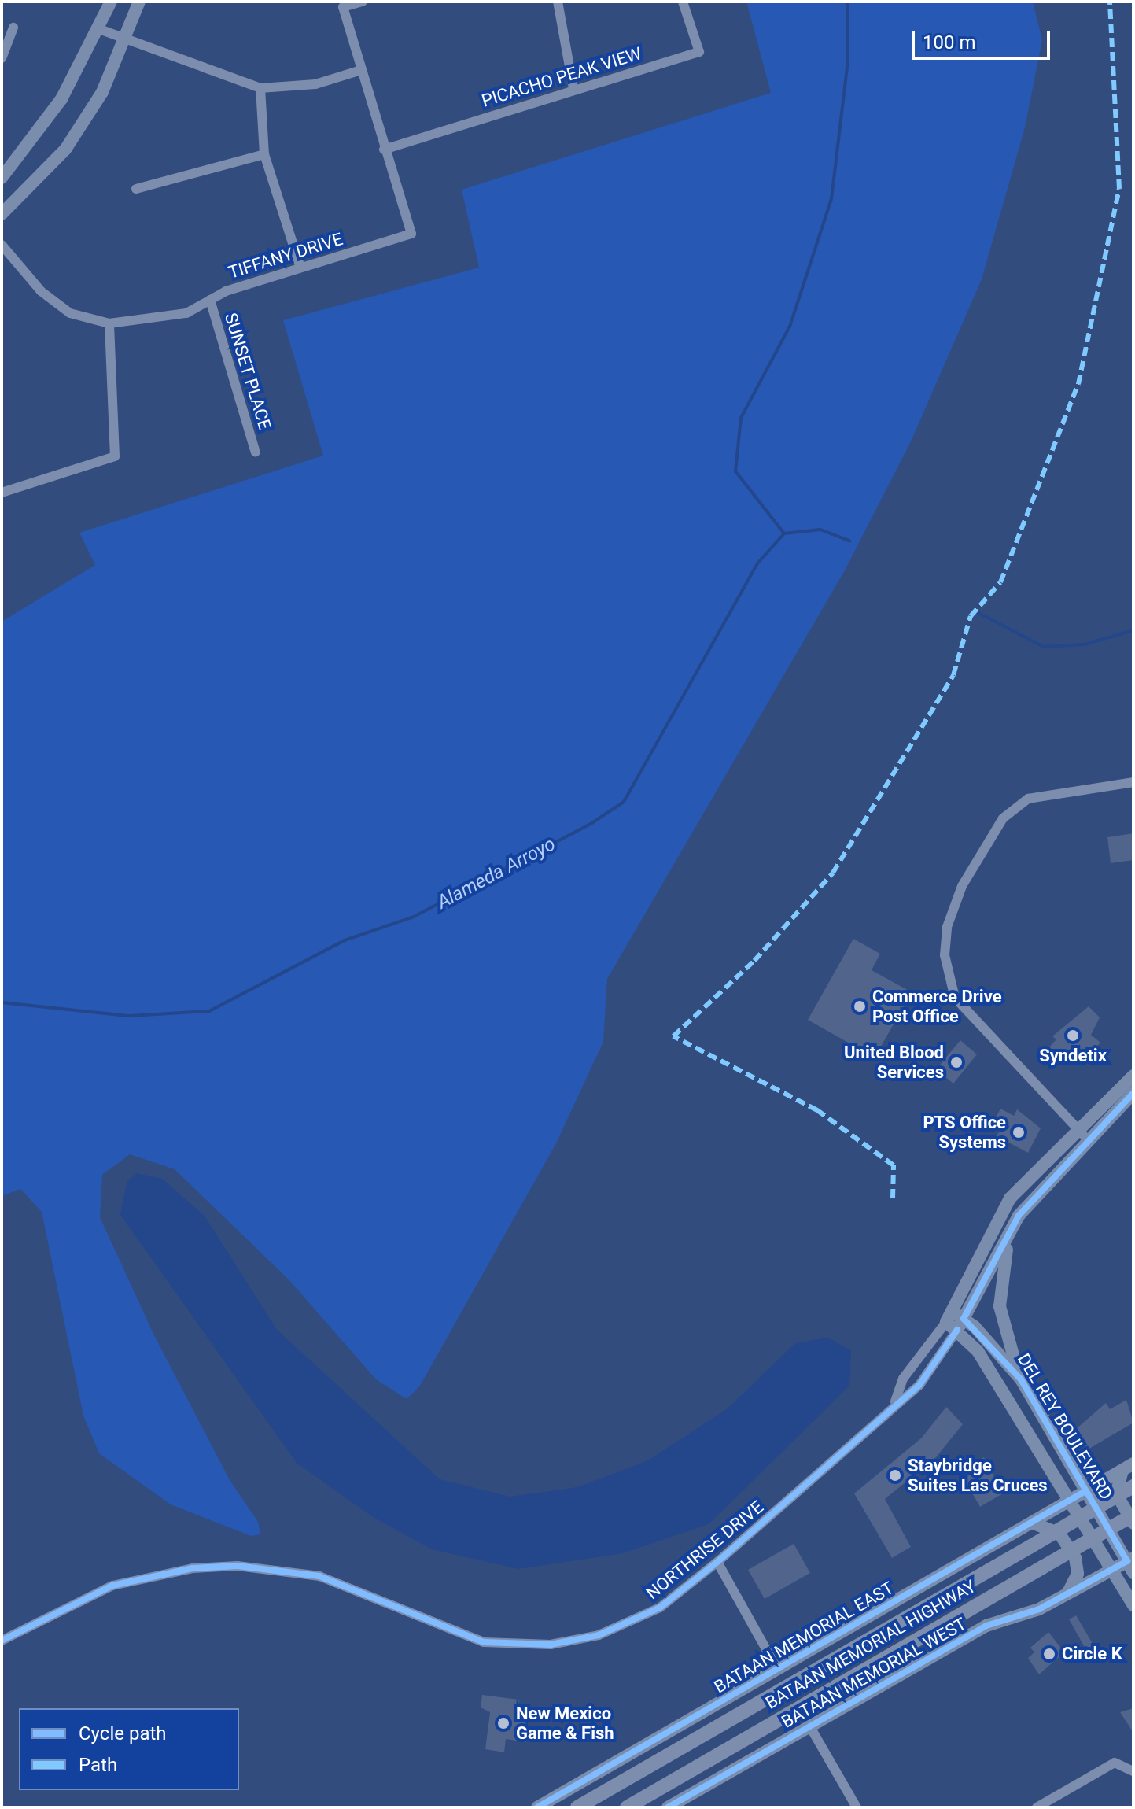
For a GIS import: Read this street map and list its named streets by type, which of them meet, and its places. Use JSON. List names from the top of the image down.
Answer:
{
  "streets": {
    "highway": ["BATAAN MEMORIAL HIGHWAY"],
    "main road": ["DEL REY BOULEVARD", "BATAAN MEMORIAL EAST", "BATAAN MEMORIAL WEST"],
    "street": [
      "PICACHO PEAK VIEW",
      "TIFFANY DRIVE",
      "SUNSET PLACE",
      "NORTHRISE DRIVE"
    ]
  },
  "crossings": [
    ["PICACHO PEAK VIEW", "TIFFANY DRIVE"],
    ["TIFFANY DRIVE", "SUNSET PLACE"],
    ["DEL REY BOULEVARD", "NORTHRISE DRIVE"],
    ["DEL REY BOULEVARD", "BATAAN MEMORIAL EAST"],
    ["DEL REY BOULEVARD", "BATAAN MEMORIAL WEST"]
  ],
  "water": ["Alameda Arroyo"],
  "places": [
    "Commerce Drive Post Office",
    "Syndetix",
    "United Blood Services",
    "PTS Office Systems",
    "Staybridge Suites Las Cruces",
    "Circle K",
    "New Mexico Game & Fish"
  ],
  "legend": ["Cycle path", "Path"],
  "scale_bar": "100 m"
}
